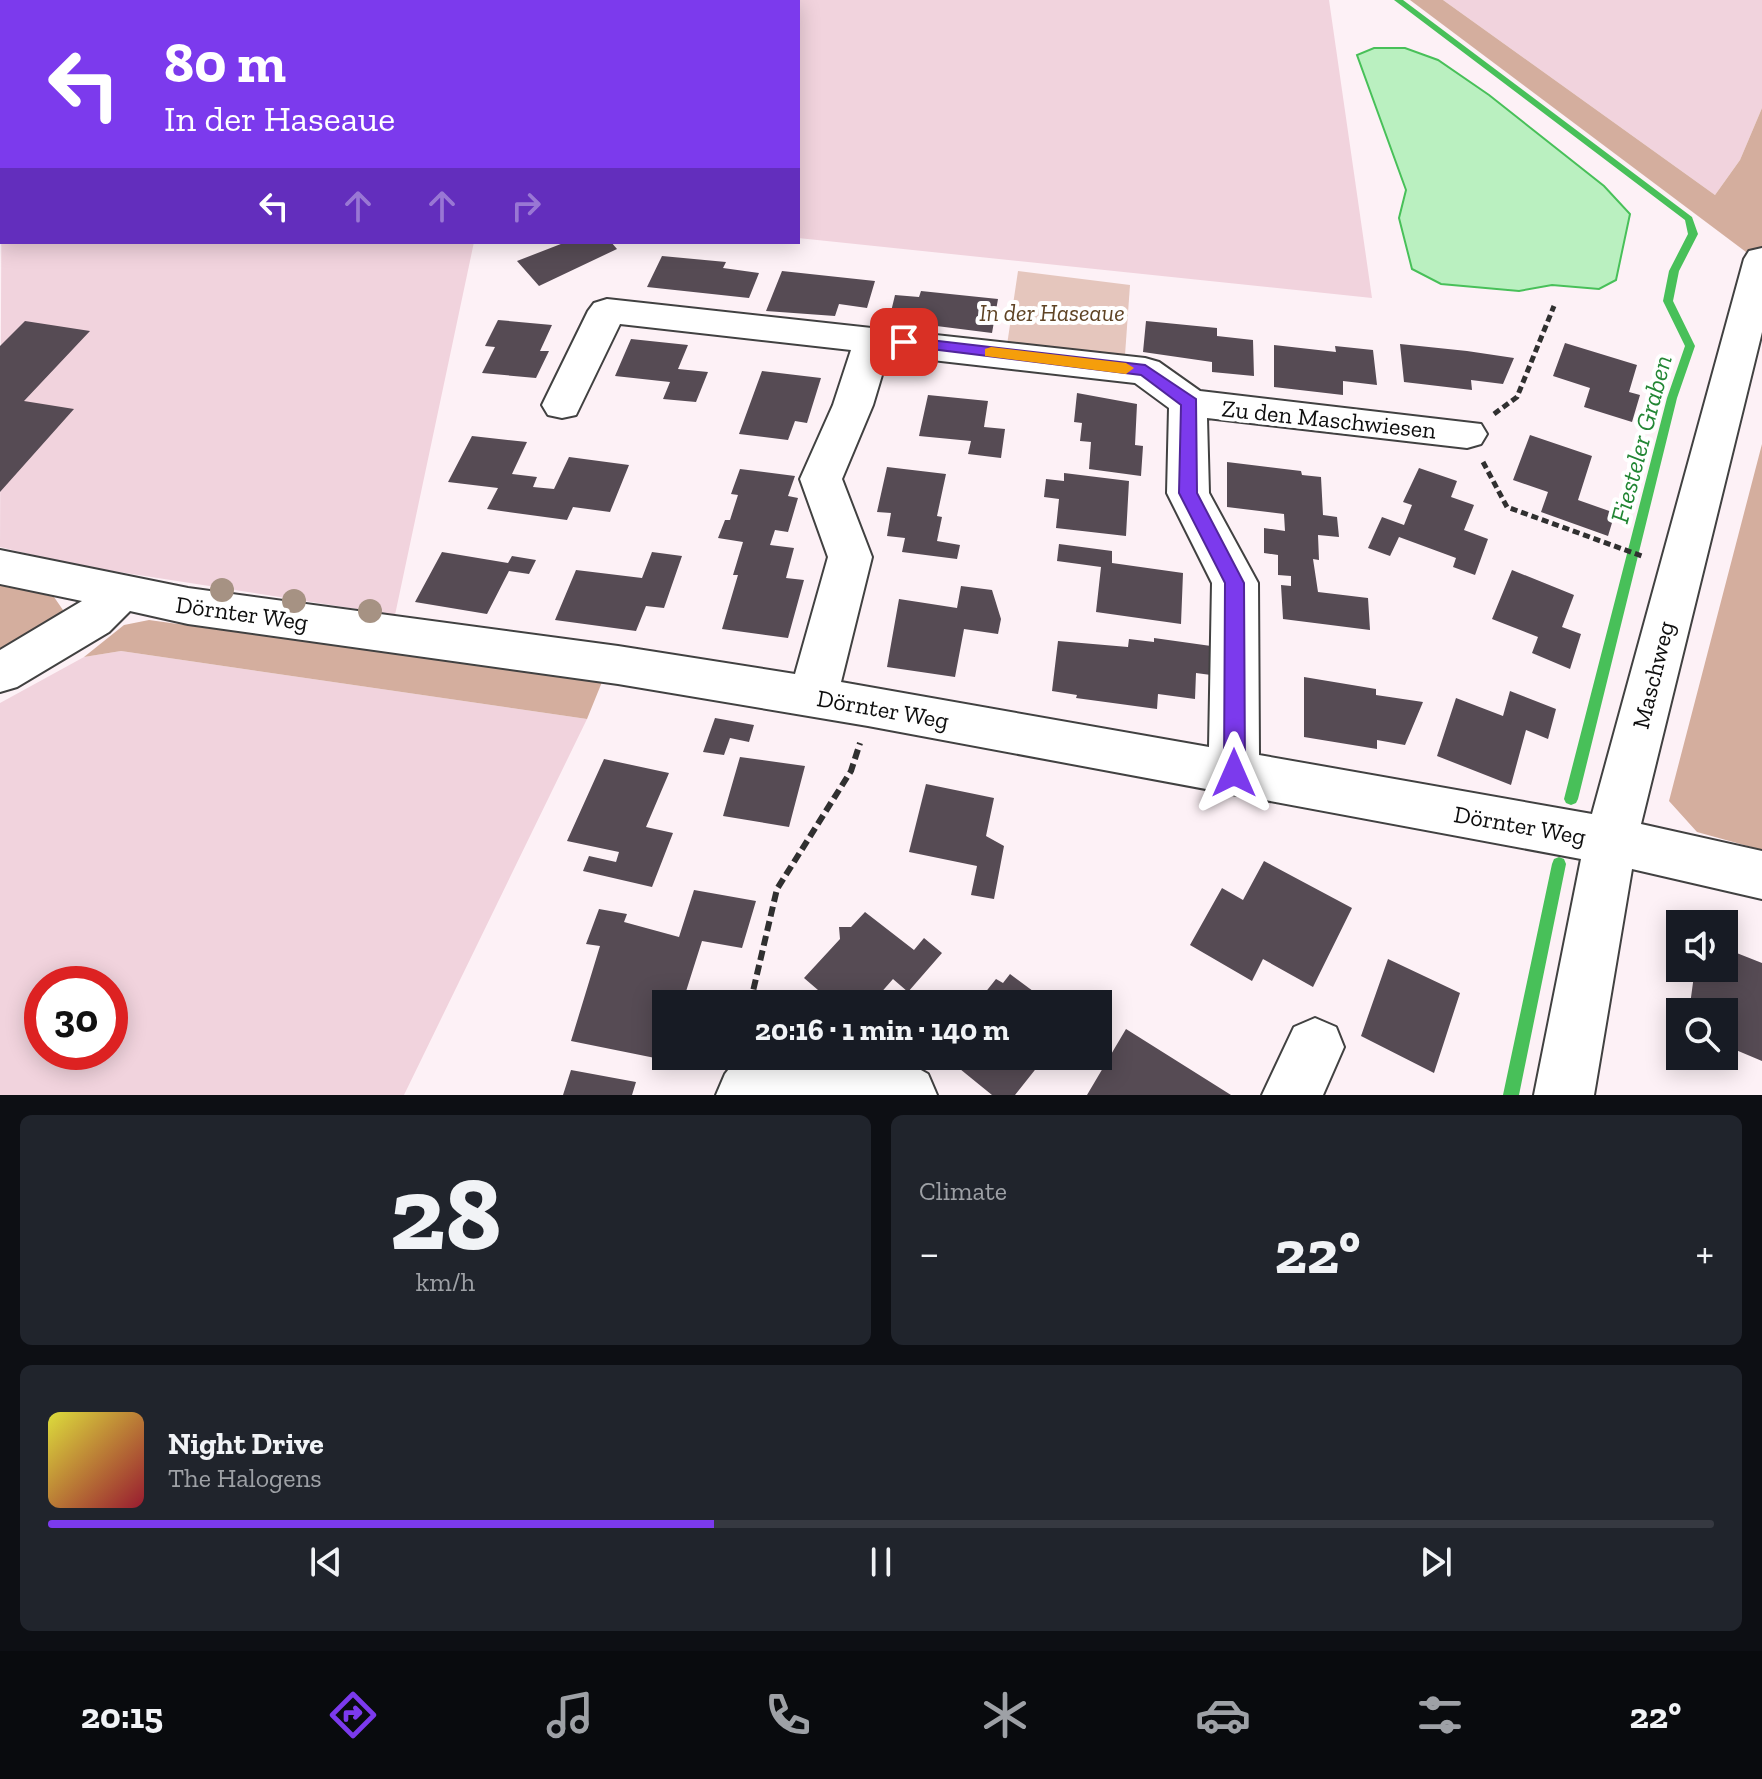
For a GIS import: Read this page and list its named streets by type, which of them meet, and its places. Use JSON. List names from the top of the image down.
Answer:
{
  "streets": {
    "street": ["Zu den Maschwiesen", "Dörnter Weg", "Maschweg"]
  },
  "crossings": [
    ["Zu den Maschwiesen", "Dörnter Weg"],
    ["Dörnter Weg", "Maschweg"]
  ],
  "water": ["Fiesteler Graben"],
  "parks": ["In der Haseaue"],
  "page": {
    "turn": ["80 m", "In der Haseaue"],
    "limit": "30",
    "trip": "20:16 · 1 min · 140 m",
    "tile": [
      ["28", "km/h"],
      "Climate"
    ],
    "heat": ["−", "22°", "+"],
    "song": ["Night Drive", "The Halogens"],
    "tabs": ["20:15", "22°"]
  }
}
